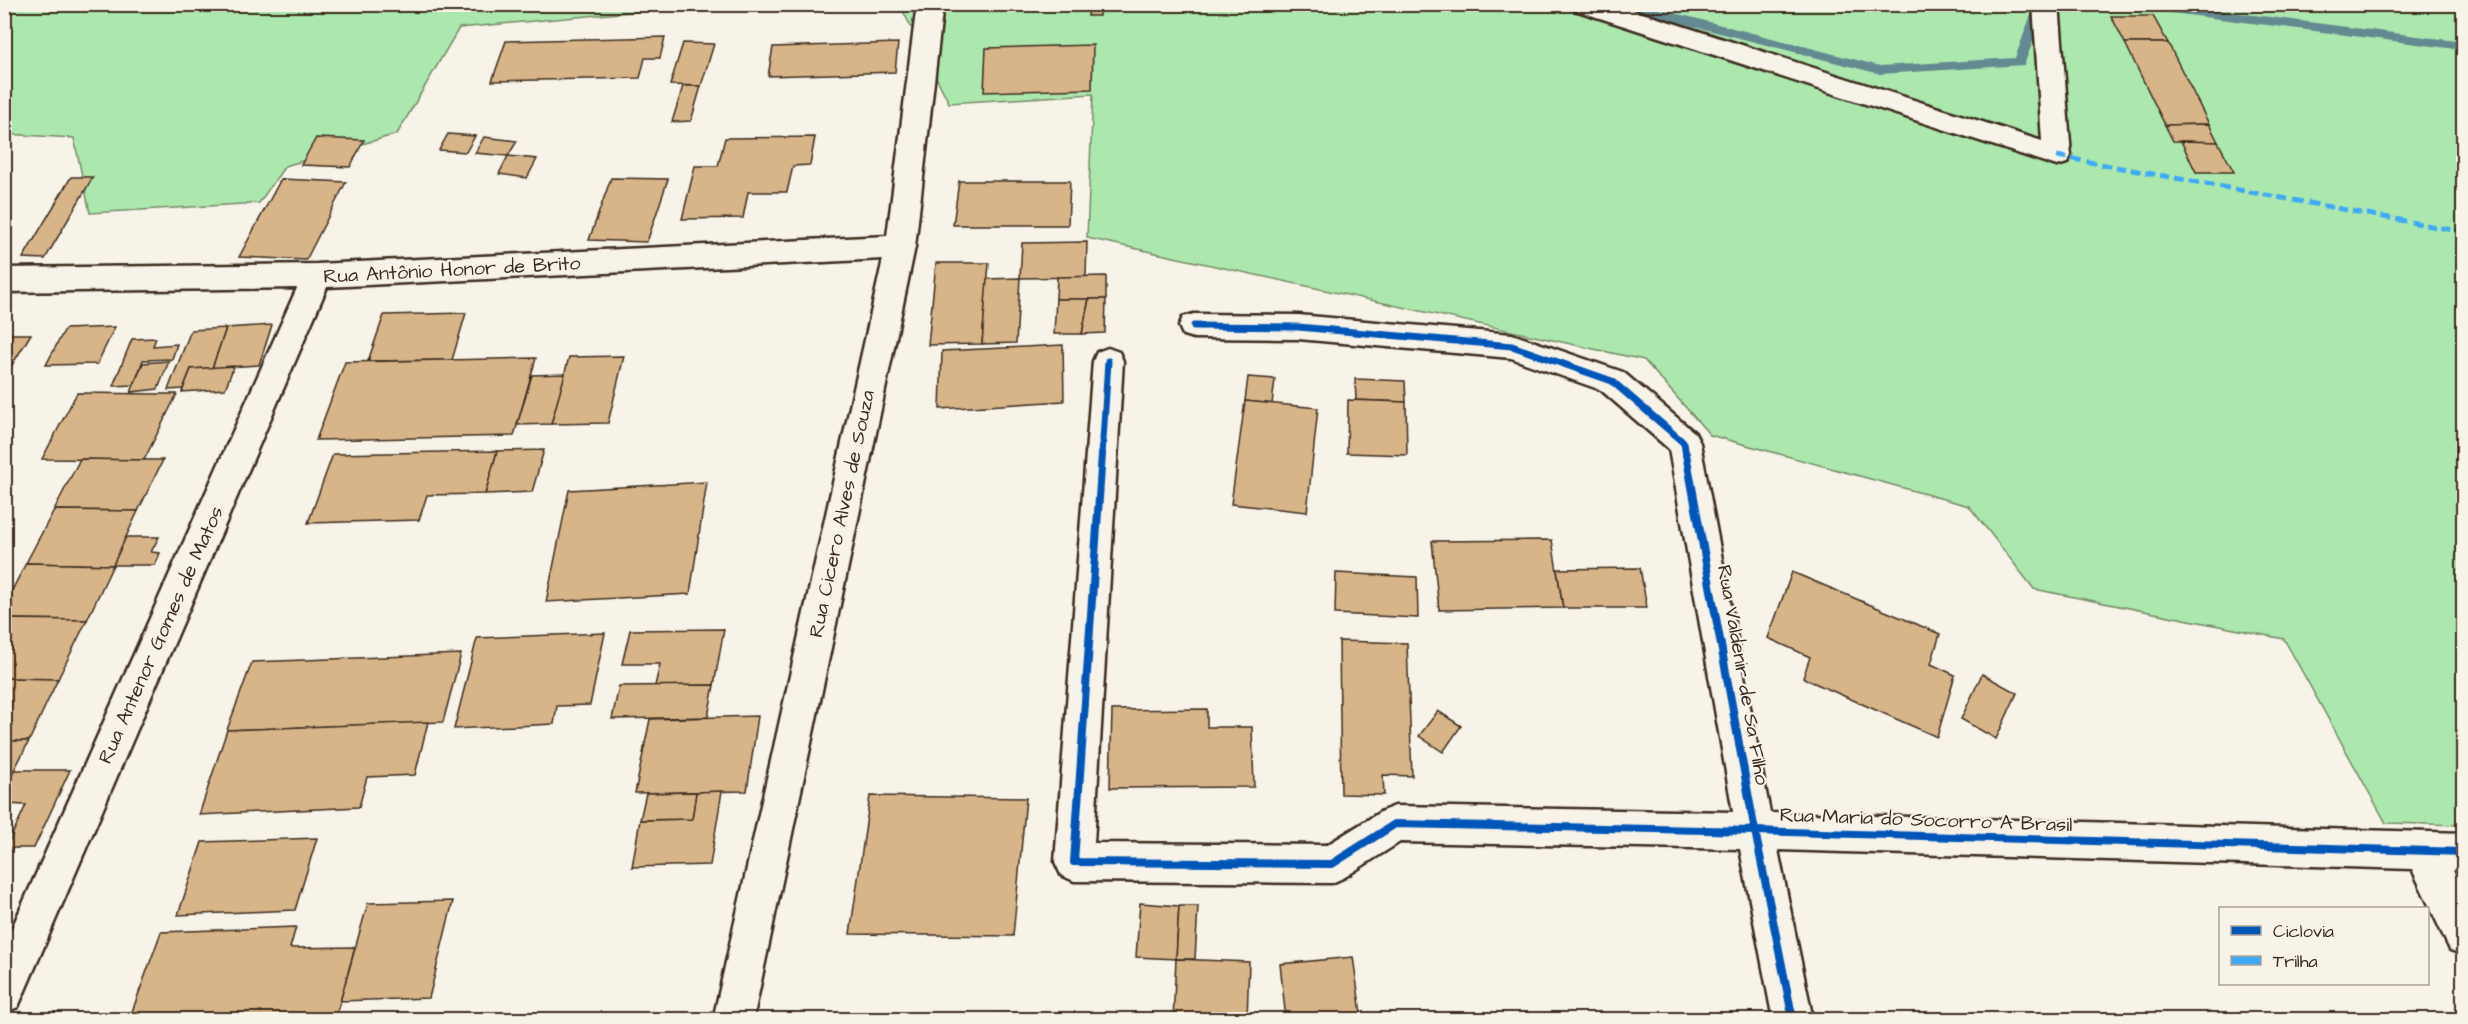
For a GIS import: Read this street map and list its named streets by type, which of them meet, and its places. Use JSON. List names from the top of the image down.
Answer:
{
  "streets": {
    "street": [
      "Rua Antônio Honor de Brito",
      "Rua Cicero Alves de Souza",
      "Rua Antenor Gomes de Matos",
      "Rua Valdenir de Sa Filho",
      "Rua Maria do Socorro A Brasil"
    ]
  },
  "crossings": [
    ["Rua Antônio Honor de Brito", "Rua Cicero Alves de Souza"],
    ["Rua Antônio Honor de Brito", "Rua Antenor Gomes de Matos"],
    ["Rua Valdenir de Sa Filho", "Rua Maria do Socorro A Brasil"]
  ],
  "legend": ["Ciclovia", "Trilha"]
}
